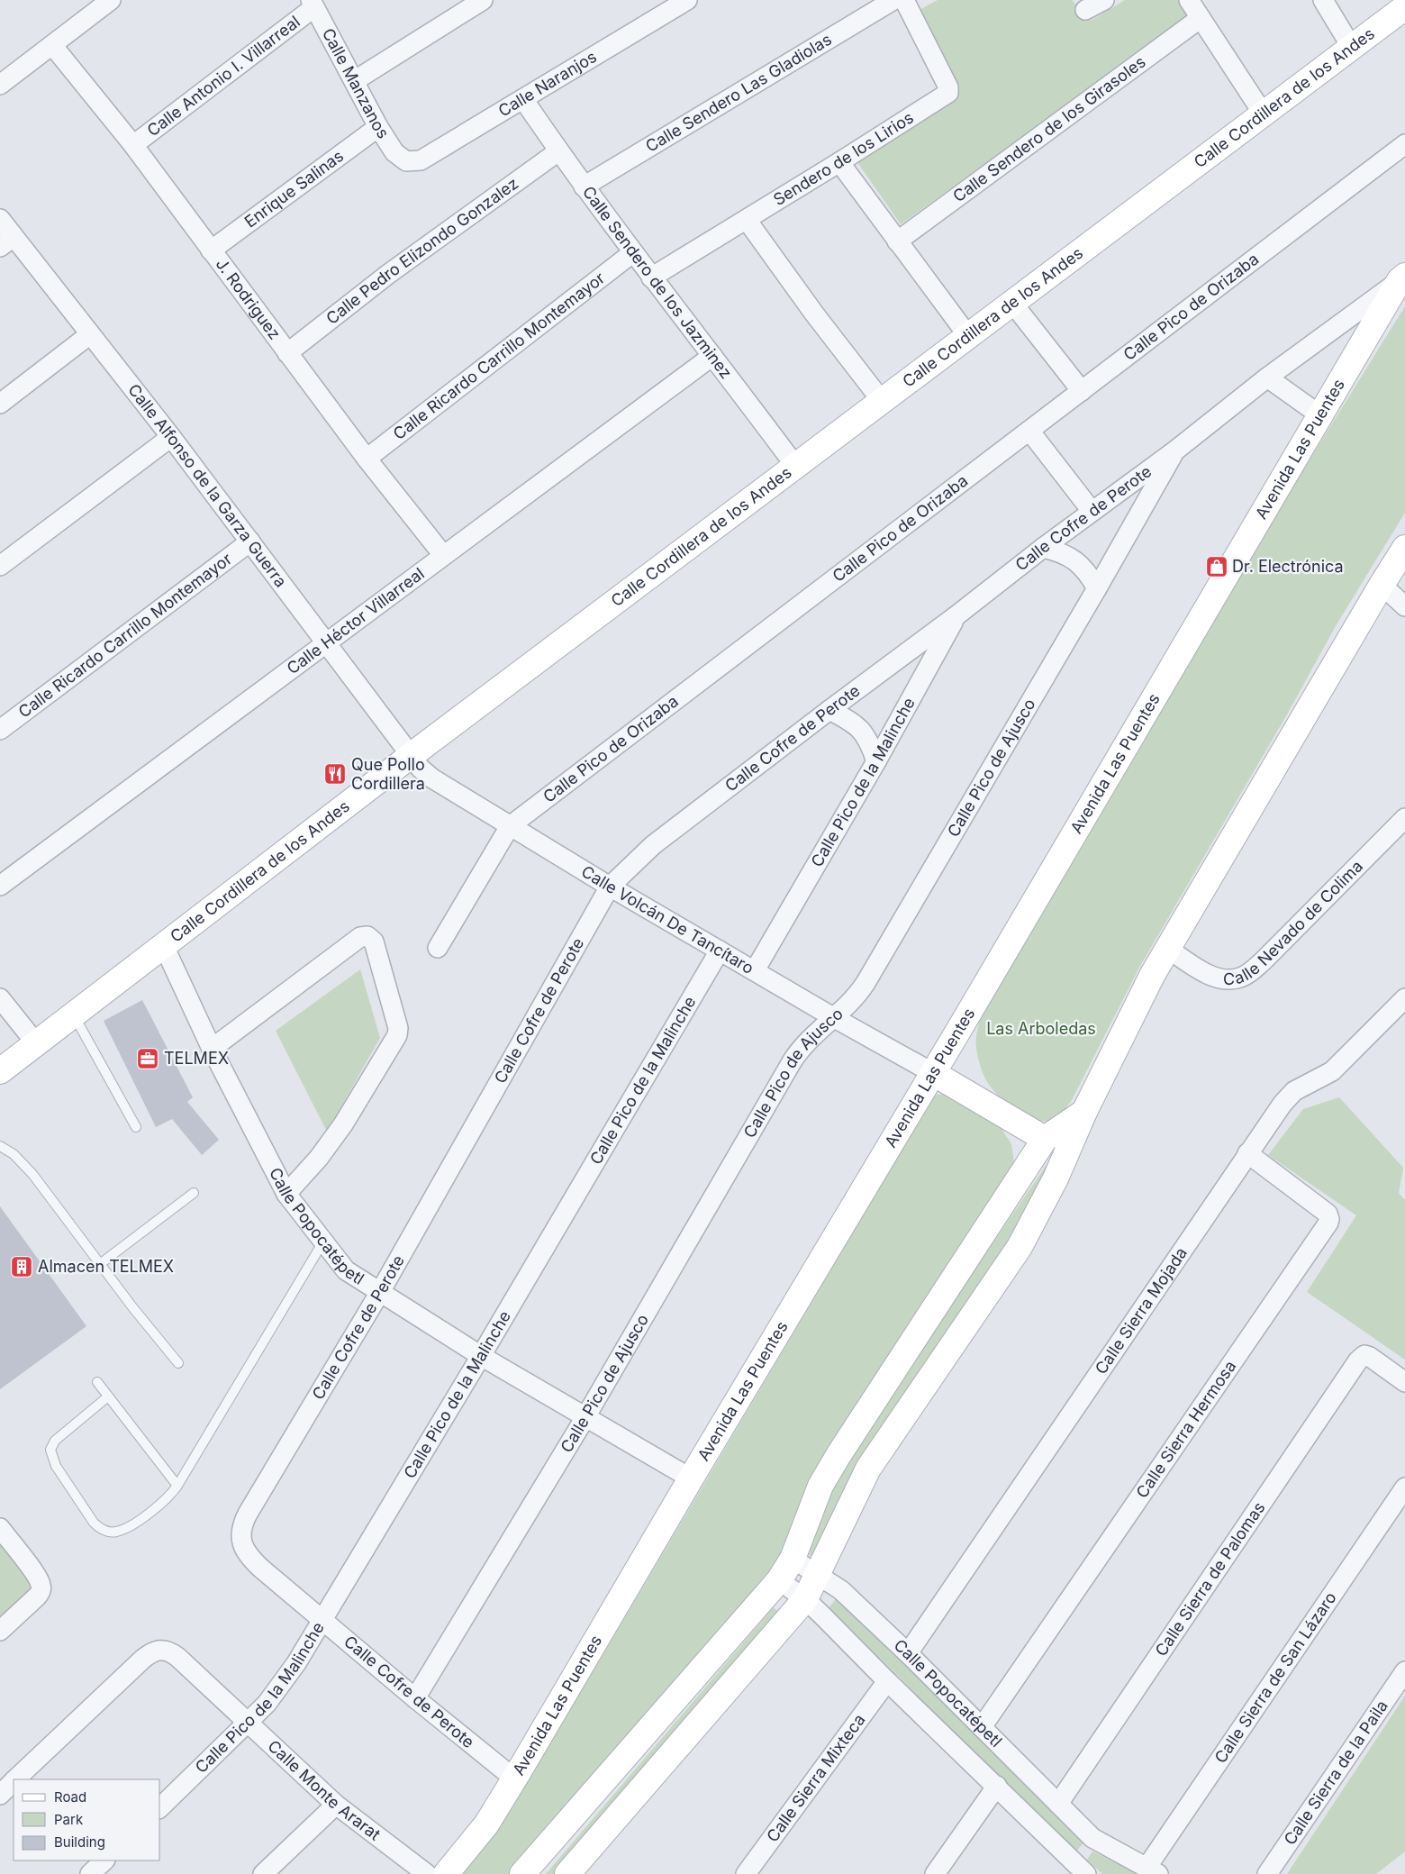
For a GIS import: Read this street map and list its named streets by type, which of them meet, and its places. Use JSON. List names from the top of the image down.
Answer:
{
  "streets": {
    "street": [
      "Calle Antonio I. Villarreal",
      "Calle Manzanos",
      "Calle Naranjos",
      "Calle Sendero Las Gladiolas",
      "Calle Cordillera de los Andes",
      "Calle Sendero de los Girasoles",
      "Sendero de los Lirios",
      "Enrique Salinas",
      "Calle Pedro Elizondo Gonzalez",
      "Calle Sendero de los Jazminez",
      "J. Rodriguez",
      "Calle Pico de Orizaba",
      "Calle Ricardo Carrillo Montemayor",
      "Avenida Las Puentes",
      "Calle Alfonso de la Garza Guerra",
      "Calle Cofre de Perote",
      "Calle Héctor Villarreal",
      "Calle Pico de Ajusco",
      "Calle Pico de la Malinche",
      "Calle Nevado de Colima",
      "Calle Volcán De Tancítaro",
      "Calle Popocatépetl",
      "Calle Sierra Mojada",
      "Calle Sierra Hermosa",
      "Calle Sierra de Palomas",
      "Calle Sierra de San Lázaro",
      "Calle Sierra de la Paila",
      "Calle Sierra Mixteca",
      "Calle Monte Ararat"
    ]
  },
  "crossings": [
    ["Calle Antonio I. Villarreal", "Calle Manzanos"],
    ["Calle Antonio I. Villarreal", "J. Rodriguez"],
    ["Calle Manzanos", "Calle Naranjos"],
    ["Calle Manzanos", "Enrique Salinas"],
    ["Calle Naranjos", "Calle Sendero de los Jazminez"],
    ["Calle Sendero Las Gladiolas", "Calle Sendero de los Jazminez"],
    ["Calle Cordillera de los Andes", "Calle Sendero de los Jazminez"],
    ["Calle Cordillera de los Andes", "Calle Alfonso de la Garza Guerra"],
    ["Calle Cordillera de los Andes", "Calle Volcán De Tancítaro"],
    ["Calle Cordillera de los Andes", "Calle Popocatépetl"],
    ["Sendero de los Lirios", "Calle Sendero de los Jazminez"],
    ["Enrique Salinas", "J. Rodriguez"],
    ["Calle Pedro Elizondo Gonzalez", "Calle Sendero de los Jazminez"],
    ["Calle Pedro Elizondo Gonzalez", "J. Rodriguez"],
    ["Calle Sendero de los Jazminez", "Calle Ricardo Carrillo Montemayor"],
    ["Calle Sendero de los Jazminez", "Calle Héctor Villarreal"],
    ["J. Rodriguez", "Calle Ricardo Carrillo Montemayor"],
    ["J. Rodriguez", "Calle Héctor Villarreal"],
    ["Calle Pico de Orizaba", "Calle Volcán De Tancítaro"],
    ["Calle Ricardo Carrillo Montemayor", "Calle Alfonso de la Garza Guerra"],
    ["Avenida Las Puentes", "Calle Cofre de Perote"],
    ["Avenida Las Puentes", "Calle Volcán De Tancítaro"],
    ["Avenida Las Puentes", "Calle Popocatépetl"],
    ["Calle Alfonso de la Garza Guerra", "Calle Héctor Villarreal"],
    ["Calle Alfonso de la Garza Guerra", "Calle Volcán De Tancítaro"],
    ["Calle Cofre de Perote", "Calle Pico de Ajusco"],
    ["Calle Cofre de Perote", "Calle Pico de la Malinche"],
    ["Calle Cofre de Perote", "Calle Volcán De Tancítaro"],
    ["Calle Cofre de Perote", "Calle Popocatépetl"],
    ["Calle Pico de Ajusco", "Calle Volcán De Tancítaro"],
    ["Calle Pico de Ajusco", "Calle Popocatépetl"],
    ["Calle Pico de la Malinche", "Calle Volcán De Tancítaro"],
    ["Calle Pico de la Malinche", "Calle Popocatépetl"],
    ["Calle Pico de la Malinche", "Calle Monte Ararat"],
    ["Calle Popocatépetl", "Calle Sierra Mojada"],
    ["Calle Popocatépetl", "Calle Sierra Hermosa"],
    ["Calle Popocatépetl", "Calle Sierra de Palomas"],
    ["Calle Popocatépetl", "Calle Sierra de San Lázaro"],
    ["Calle Popocatépetl", "Calle Sierra Mixteca"],
    ["Calle Sierra Mojada", "Calle Sierra Hermosa"]
  ],
  "parks": ["Las Arboledas"],
  "places": {
    "shop": ["Dr. Electrónica"],
    "restaurant": ["Que Pollo Cordillera"],
    "office": ["TELMEX"],
    "building": ["Almacen TELMEX"]
  },
  "legend": ["Road", "Park", "Building"]
}
